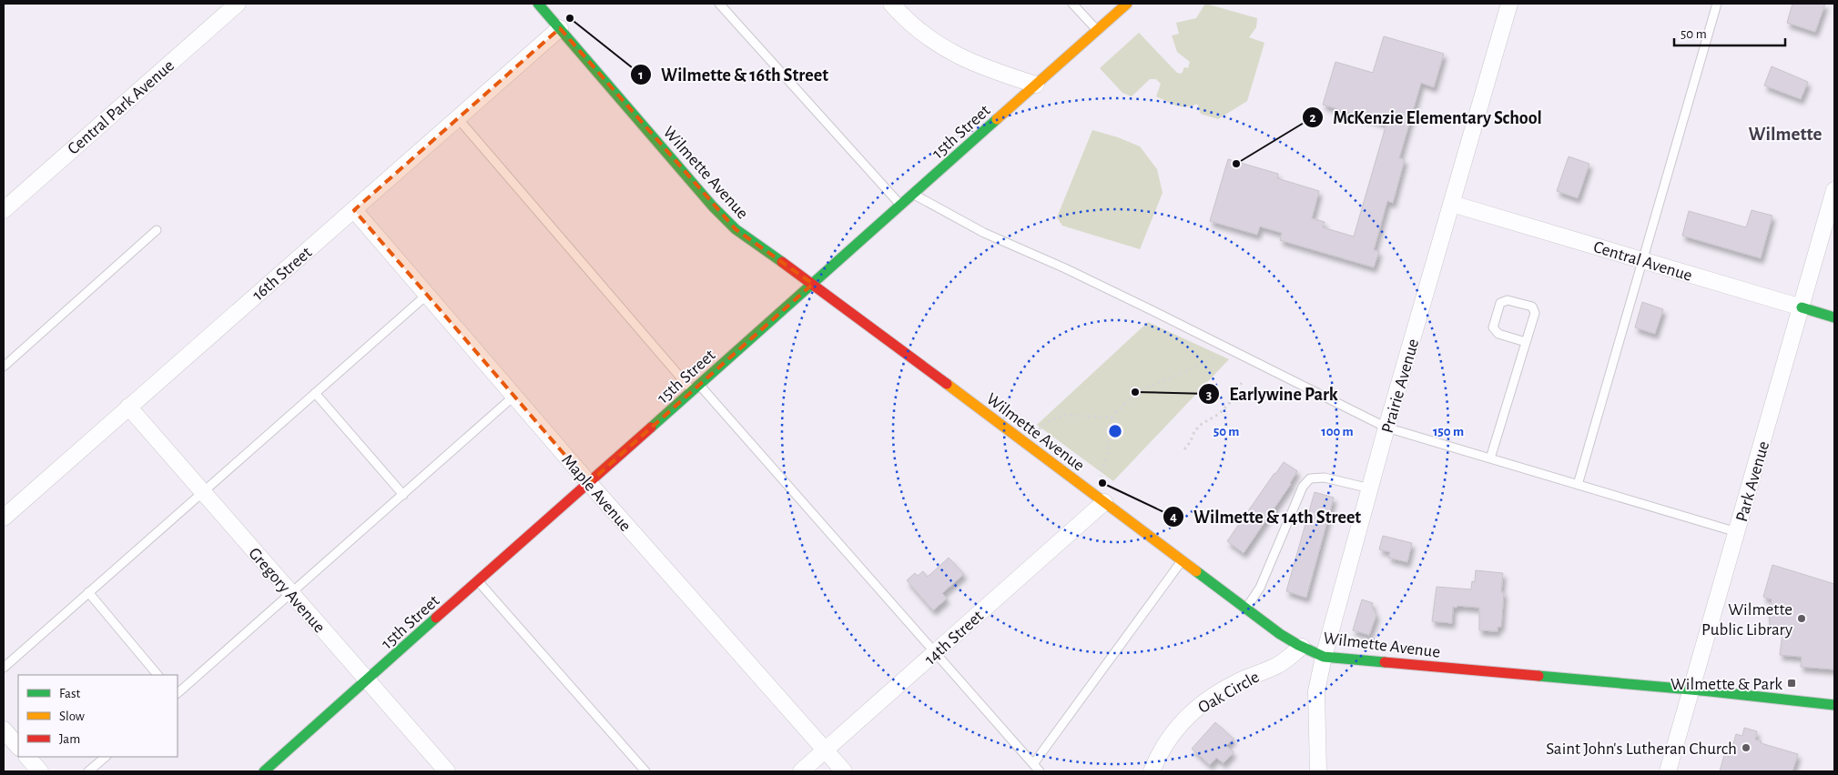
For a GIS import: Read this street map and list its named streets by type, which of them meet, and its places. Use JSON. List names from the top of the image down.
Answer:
{
  "streets": {
    "street": [
      "Central Park Avenue",
      "15th Street",
      "Wilmette Avenue",
      "Central Avenue",
      "16th Street",
      "Prairie Avenue",
      "Park Avenue",
      "Maple Avenue",
      "Gregory Avenue",
      "14th Street",
      "Oak Circle"
    ]
  },
  "crossings": [
    ["15th Street", "Wilmette Avenue"],
    ["15th Street", "Maple Avenue"],
    ["15th Street", "Gregory Avenue"],
    ["Wilmette Avenue", "16th Street"],
    ["Wilmette Avenue", "Prairie Avenue"],
    ["Wilmette Avenue", "Park Avenue"],
    ["Wilmette Avenue", "14th Street"],
    ["Wilmette Avenue", "Oak Circle"],
    ["Central Avenue", "Prairie Avenue"],
    ["Central Avenue", "Park Avenue"],
    ["16th Street", "Maple Avenue"],
    ["16th Street", "Gregory Avenue"],
    ["Maple Avenue", "14th Street"]
  ],
  "districts": ["Wilmette"],
  "places": {
    "other": [
      "Wilmette & 16th Street",
      "McKenzie Elementary School",
      "Earlywine Park",
      "Wilmette & 14th Street",
      "Wilmette Public Library",
      "Saint John's Lutheran Church"
    ],
    "transit": ["Wilmette & Park"]
  },
  "legend": ["Fast", "Slow", "Jam"],
  "scale_bar": "50 m",
  "rings": ["50 m", "100 m", "150 m"]
}
